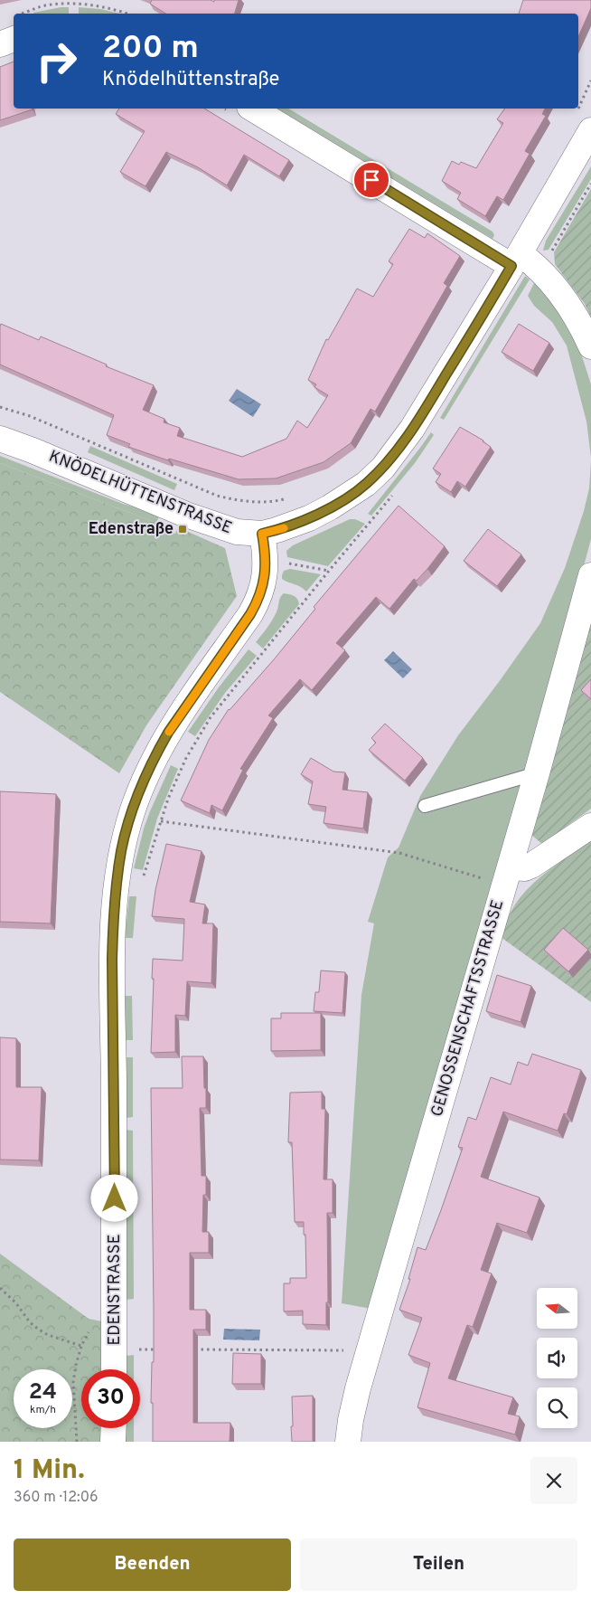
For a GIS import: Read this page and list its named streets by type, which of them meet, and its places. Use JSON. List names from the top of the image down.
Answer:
{
  "streets": {
    "street": ["KNÖDELHÜTTENSTRASSE", "GENOSSENSCHAFTSSTRASSE", "EDENSTRASSE"]
  },
  "crossings": [
    ["KNÖDELHÜTTENSTRASSE", "EDENSTRASSE"]
  ],
  "places": {
    "transit": ["Edenstraße"]
  },
  "north": "left",
  "page": {
    "turn": ["200 m", "Knödelhüttenstraße"],
    "speed": "24 km/h",
    "limit": "30",
    "heading": ["1 Min.", "360 m · 12:06"],
    "buttons": ["Beenden", "Teilen"]
  }
}
